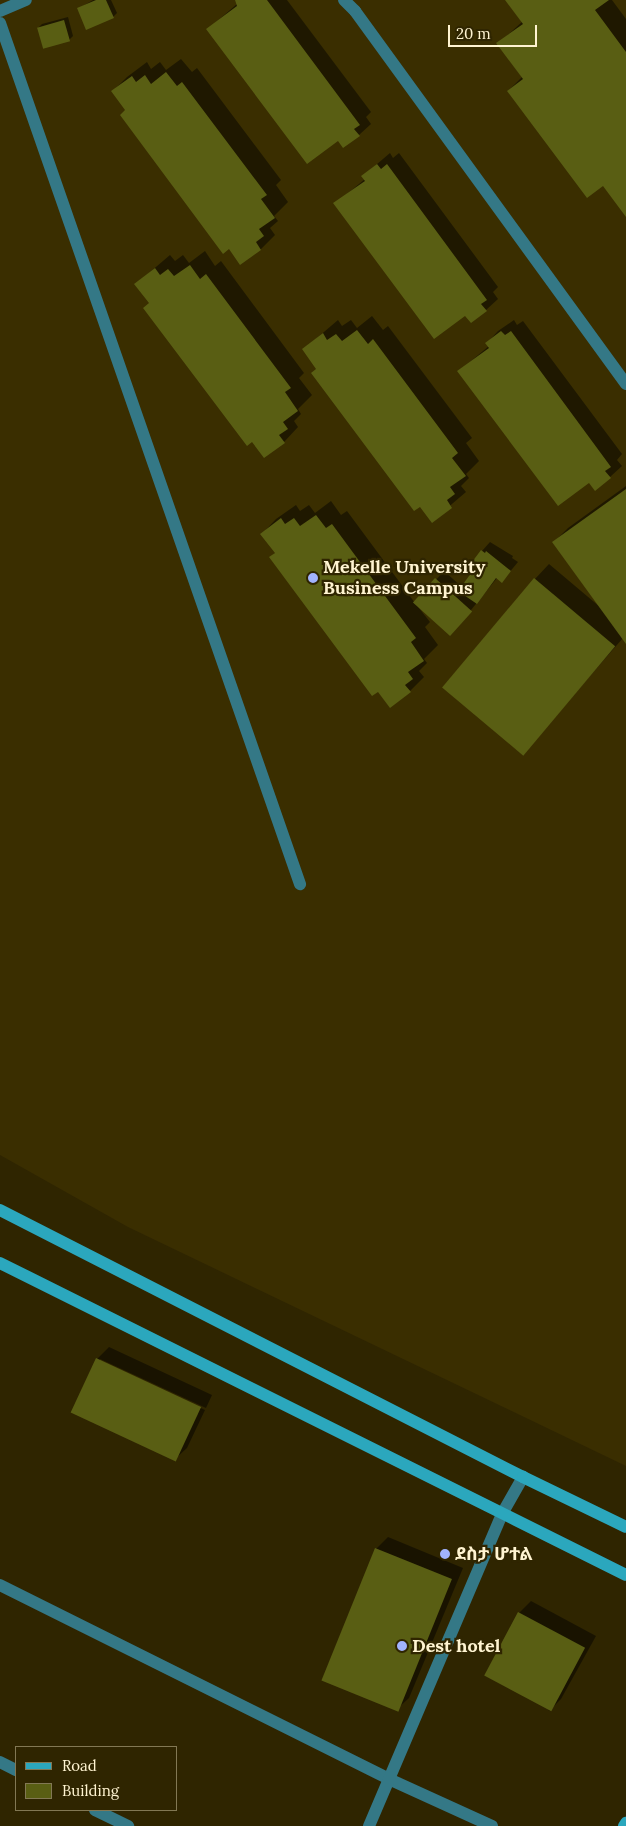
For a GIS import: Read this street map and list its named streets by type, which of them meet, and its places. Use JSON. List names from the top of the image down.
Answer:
{
  "places": ["Mekelle University Business Campus", "ደስታ ሆተል", "Dest hotel"],
  "legend": ["Road", "Building"],
  "scale_bar": "20 m"
}
